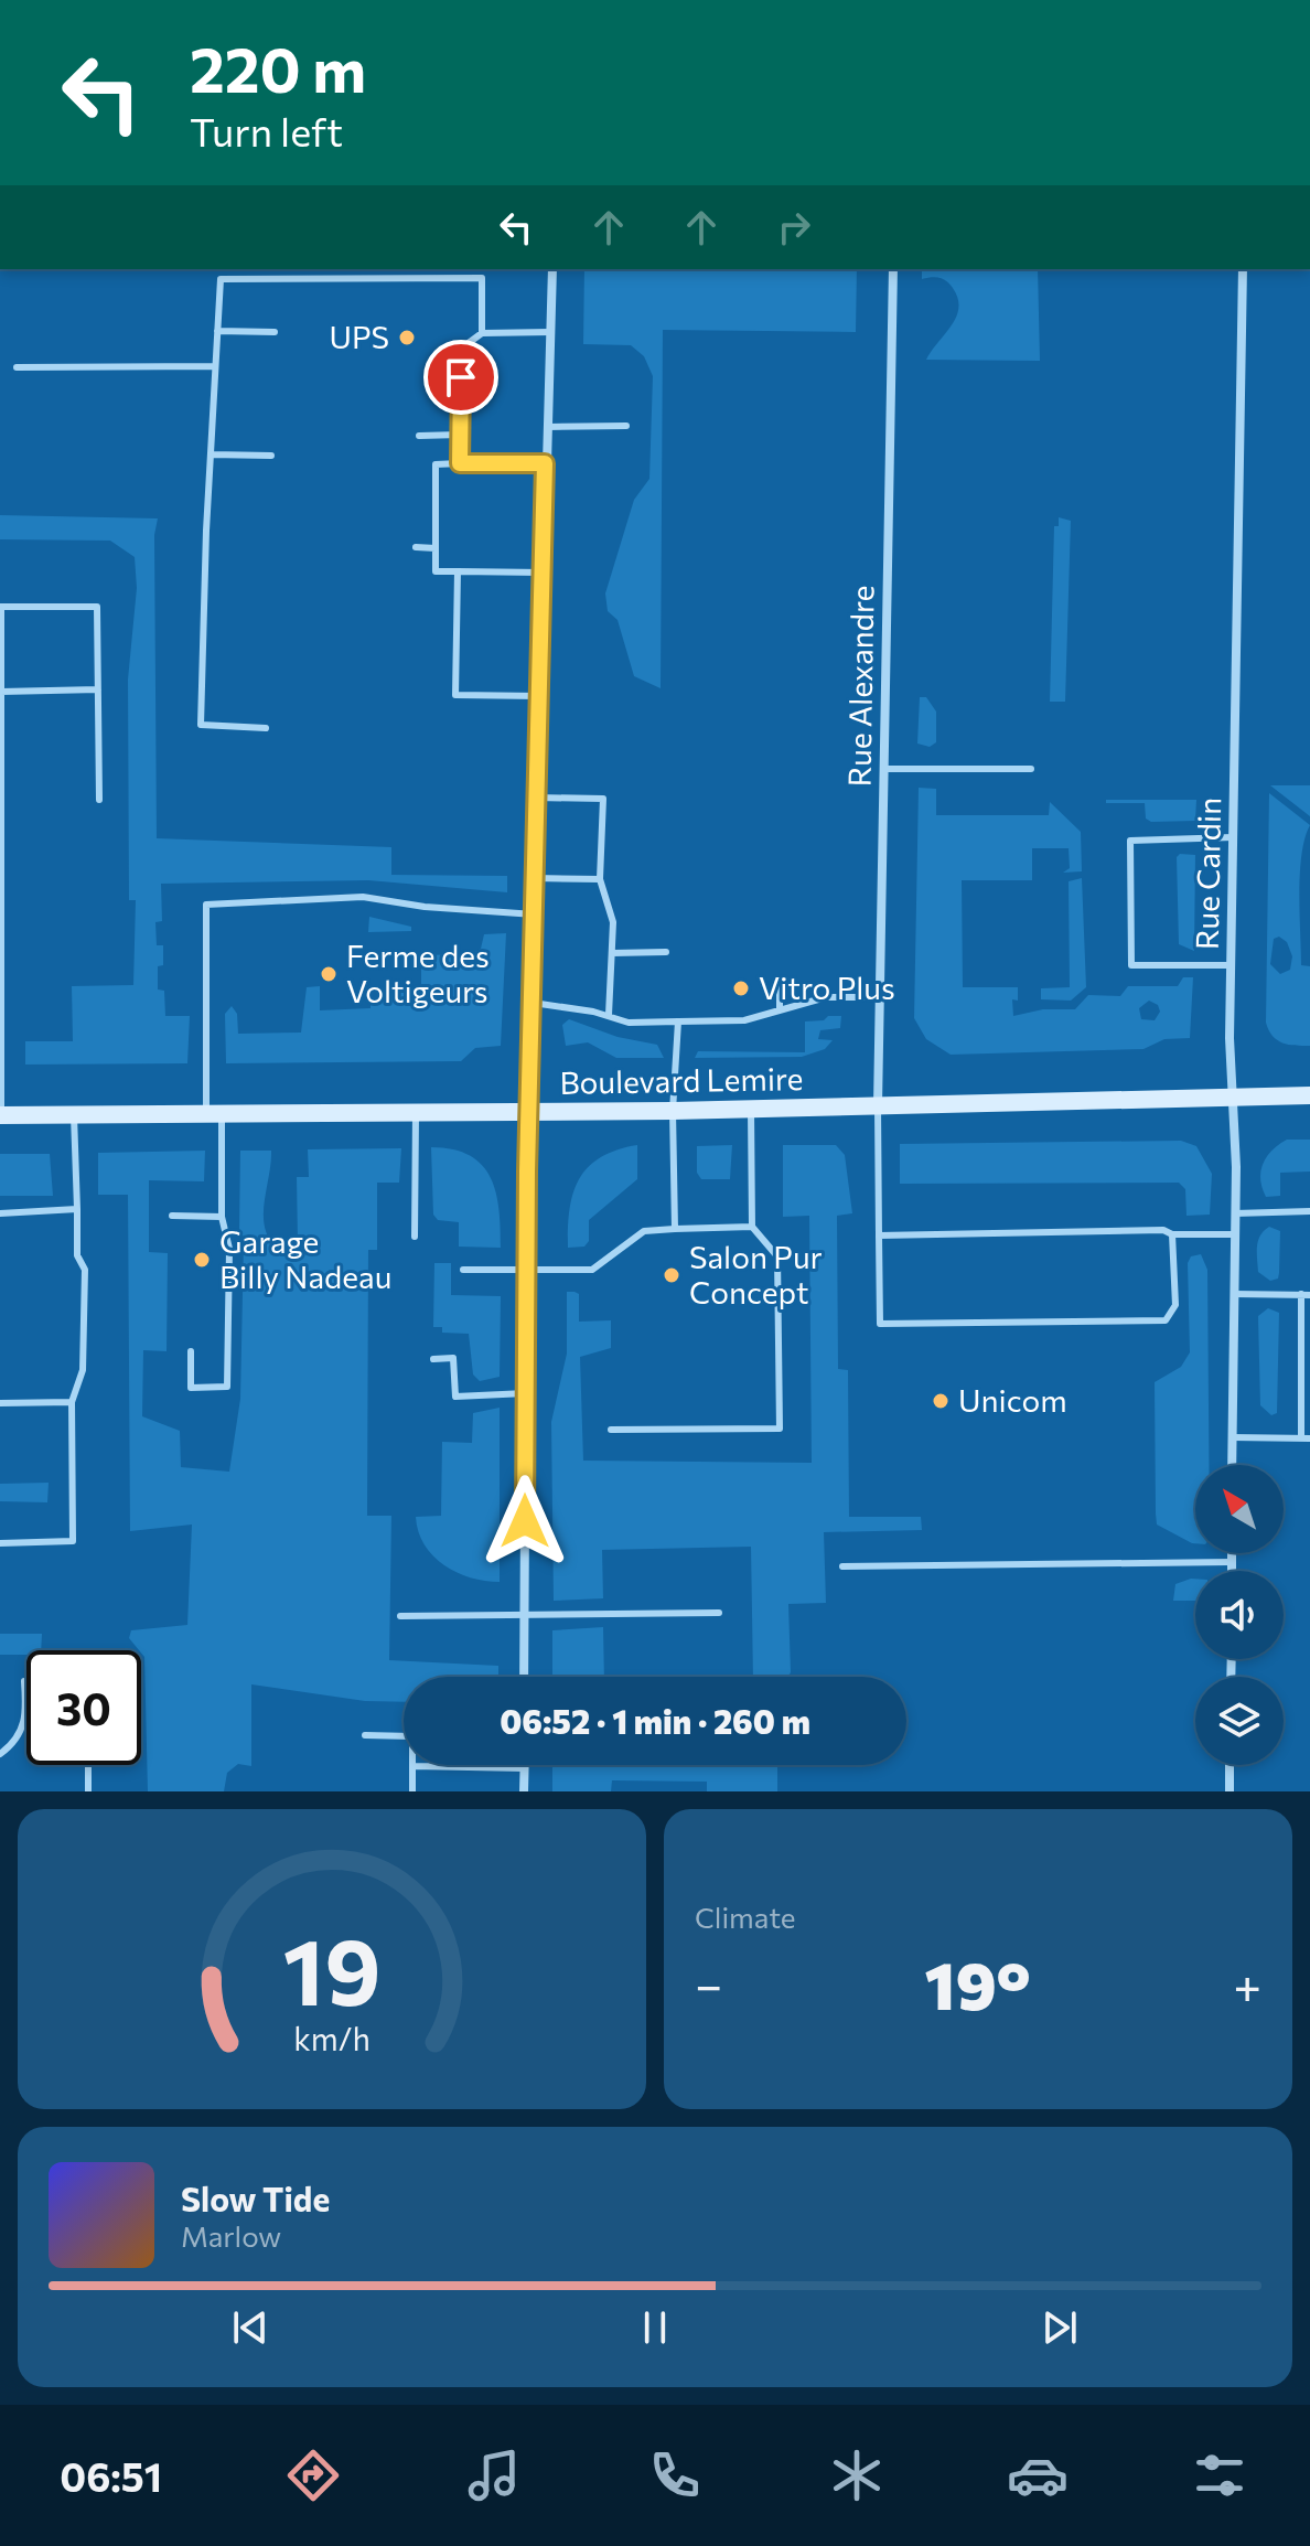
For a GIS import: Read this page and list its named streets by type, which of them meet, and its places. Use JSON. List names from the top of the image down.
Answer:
{
  "streets": {
    "main road": ["Boulevard Lemire"],
    "street": ["Rue Alexandre", "Rue Cardin"]
  },
  "crossings": [
    ["Rue Alexandre", "Boulevard Lemire"],
    ["Rue Cardin", "Boulevard Lemire"]
  ],
  "places": [
    "UPS",
    "Ferme des Voltigeurs",
    "Vitro Plus",
    "Garage Billy Nadeau",
    "Salon Pur Concept",
    "Unicom"
  ],
  "north": "top left",
  "page": {
    "turn": ["220 m", "Turn left"],
    "limit": "30",
    "trip": "06:52 · 1 min · 260 m",
    "tile": "Climate",
    "heat": ["−", "19°", "+"],
    "song": ["Slow Tide", "Marlow"],
    "tabs": "06:51",
    "gauge": ["19", "km/h"]
  }
}
